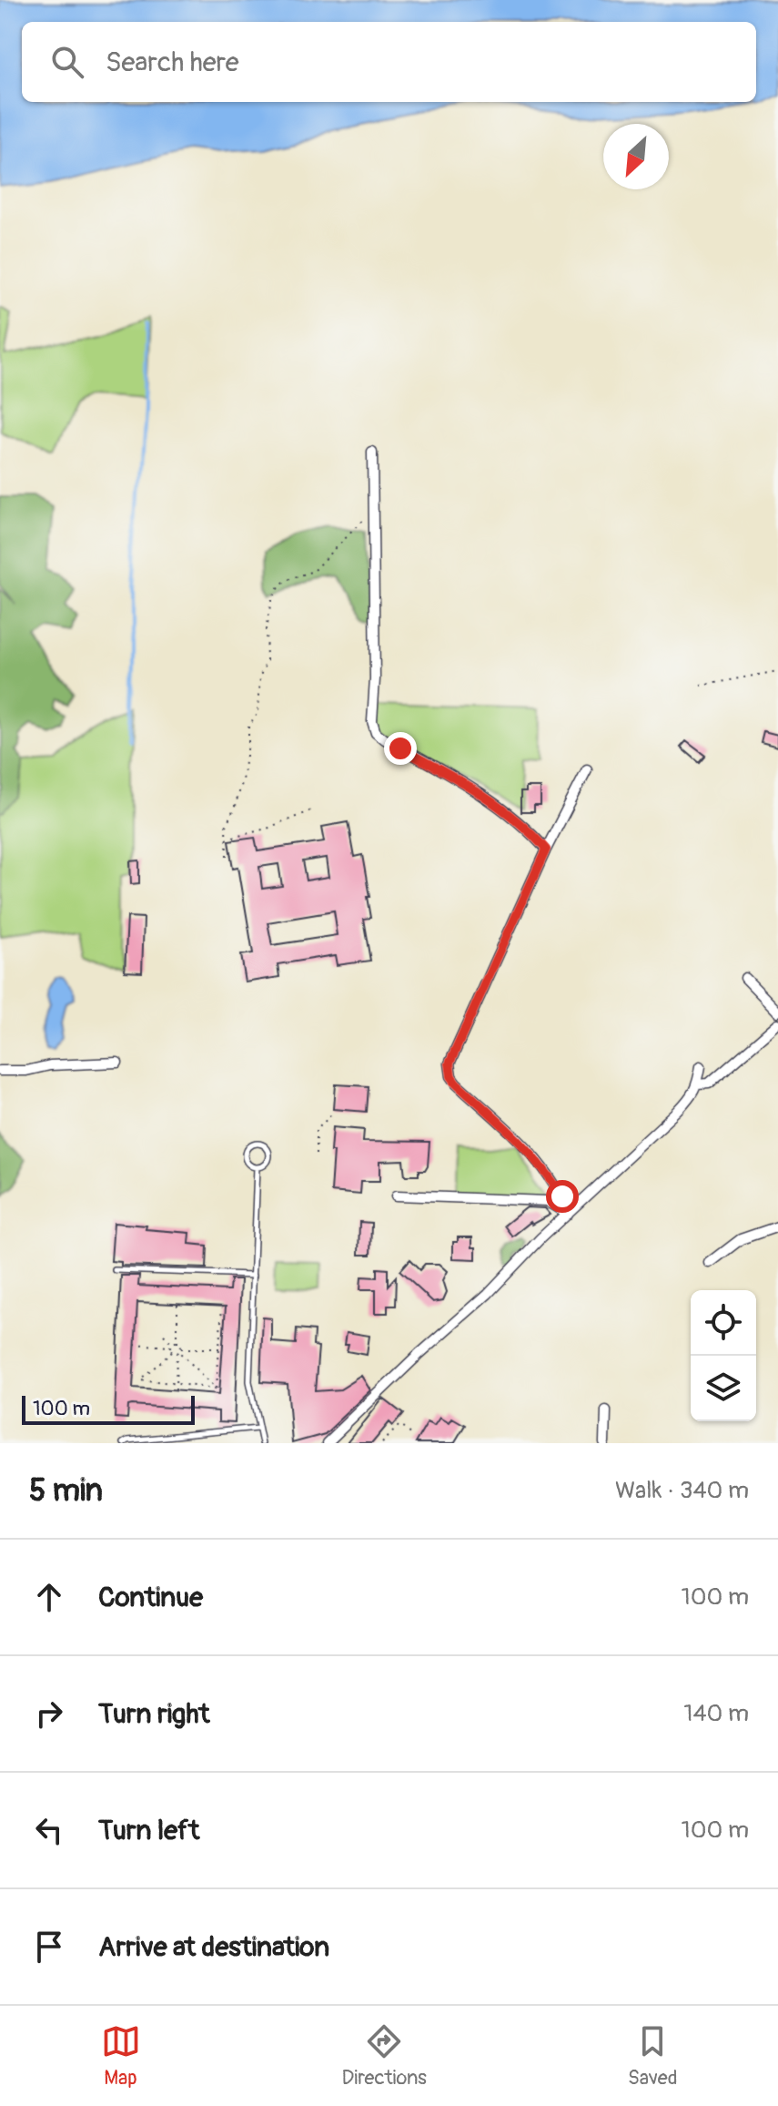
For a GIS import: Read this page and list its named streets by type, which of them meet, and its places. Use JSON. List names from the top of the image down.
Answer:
{
  "scale_bar": "100 m",
  "north": "bottom left",
  "page": {
    "search": "Search here",
    "scale": "100 m",
    "heading": ["5 min", "Walk · 340 m"],
    "list": [
      ["Continue", "100 m"],
      ["Turn right", "140 m"],
      ["Turn left", "100 m"],
      "Arrive at destination"
    ],
    "nav": ["Map", "Directions", "Saved"]
  }
}
